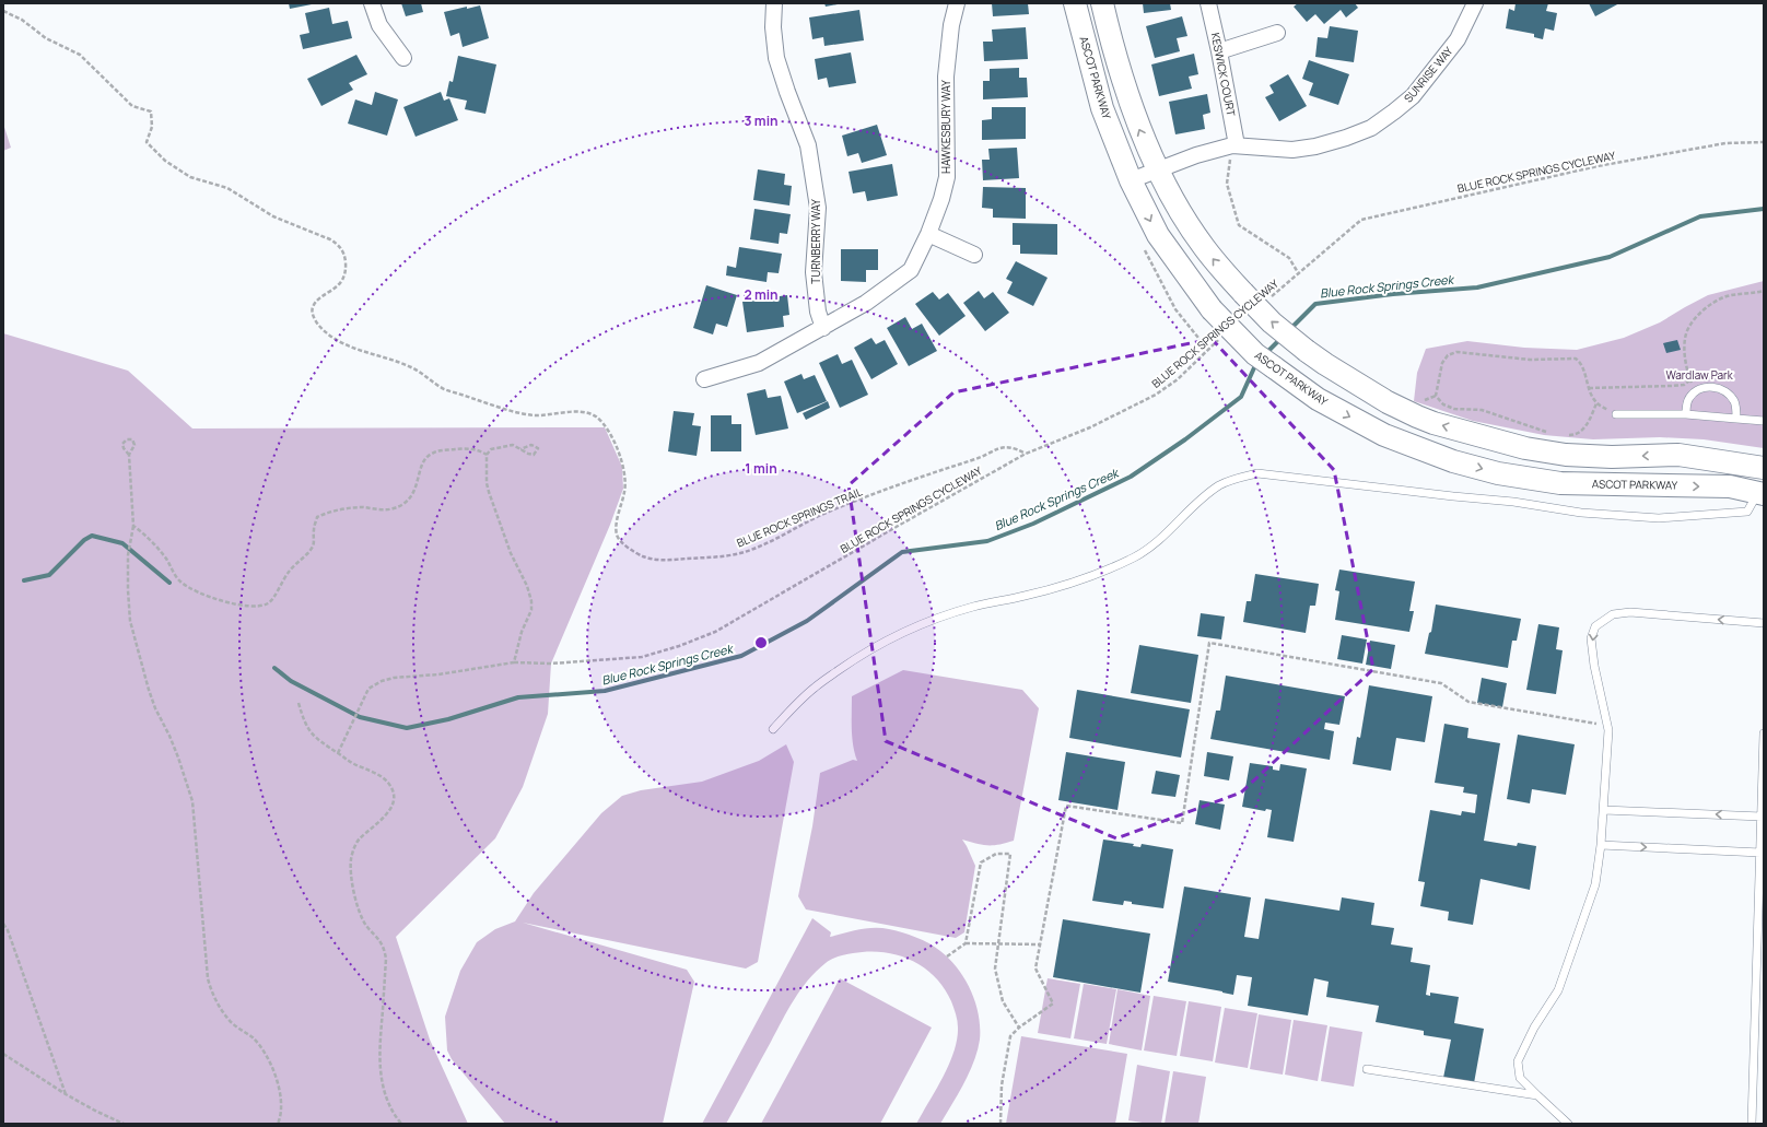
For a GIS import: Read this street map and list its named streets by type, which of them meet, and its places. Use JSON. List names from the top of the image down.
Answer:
{
  "streets": {
    "main road": ["ASCOT PARKWAY"],
    "street": [
      "KESWICK COURT",
      "SUNRISE WAY",
      "HAWKESBURY WAY",
      "TURNBERRY WAY"
    ],
    "path": ["BLUE ROCK SPRINGS CYCLEWAY", "BLUE ROCK SPRINGS TRAIL"]
  },
  "crossings": [
    ["KESWICK COURT", "SUNRISE WAY"],
    ["SUNRISE WAY", "ASCOT PARKWAY"],
    ["HAWKESBURY WAY", "TURNBERRY WAY"],
    ["BLUE ROCK SPRINGS CYCLEWAY", "BLUE ROCK SPRINGS TRAIL"]
  ],
  "water": ["Blue Rock Springs Creek"],
  "parks": ["Wardlaw Park"],
  "rings": ["3 min", "2 min", "1 min"]
}
